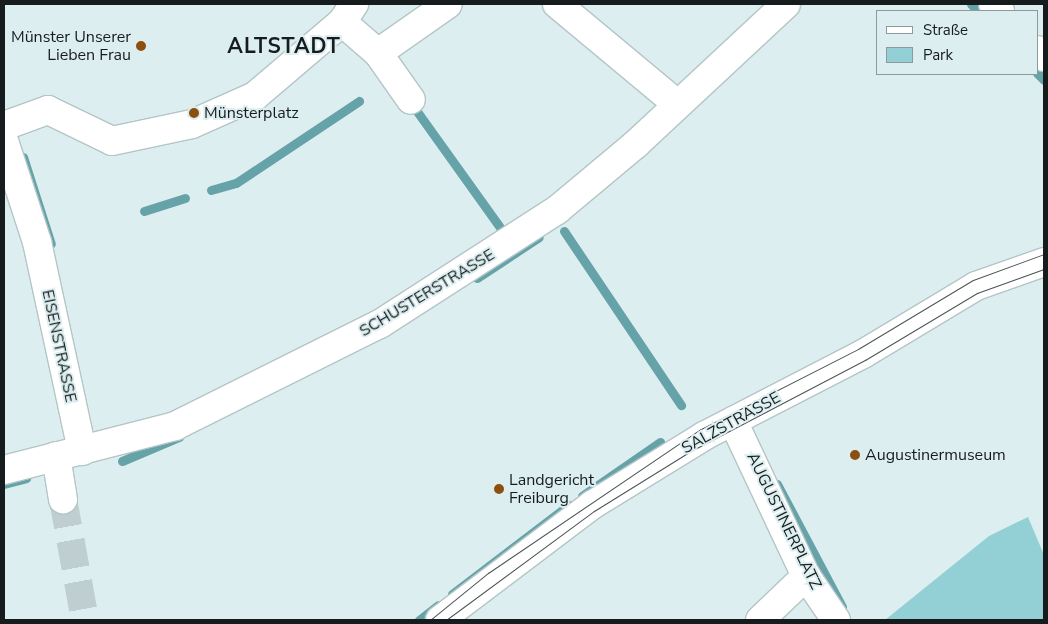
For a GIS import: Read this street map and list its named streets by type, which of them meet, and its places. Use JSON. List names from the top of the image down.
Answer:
{
  "streets": {
    "street": [
      "SCHUSTERSTRASSE",
      "EISENSTRASSE",
      "SALZSTRASSE",
      "AUGUSTINERPLATZ"
    ]
  },
  "crossings": [
    ["SCHUSTERSTRASSE", "EISENSTRASSE"],
    ["SALZSTRASSE", "AUGUSTINERPLATZ"]
  ],
  "districts": ["ALTSTADT"],
  "places": [
    "Münster Unserer Lieben Frau",
    "Münsterplatz",
    "Augustinermuseum",
    "Landgericht Freiburg"
  ],
  "legend": ["Straße", "Park"]
}
